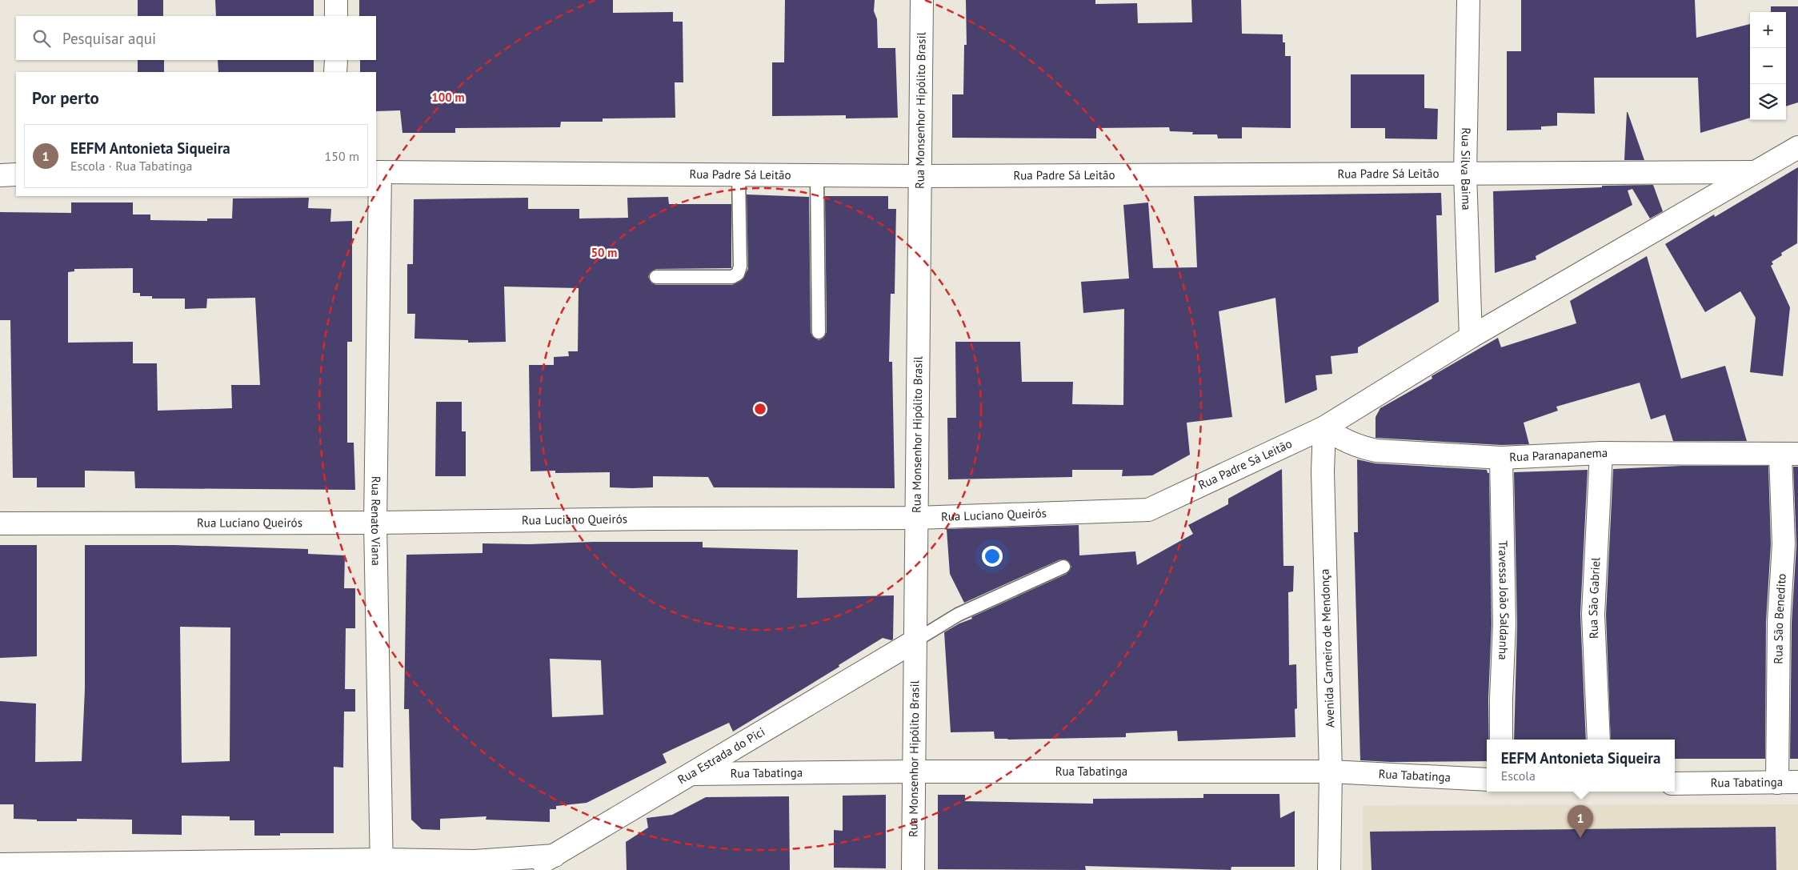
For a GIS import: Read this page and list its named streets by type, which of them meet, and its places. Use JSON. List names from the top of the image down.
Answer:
{
  "streets": {
    "street": [
      "Rua Monsenhor Hipólito Brasil",
      "Rua Silva Baima",
      "Rua Padre Sá Leitão",
      "Rua Paranapanema",
      "Rua Luciano Queirós",
      "Rua Renato Viana",
      "Rua São Gabriel",
      "Travessa João Saldanha",
      "Rua São Benedito",
      "Avenida Carneiro de Mendonça",
      "Rua Estrada do Pici",
      "Rua Tabatinga"
    ]
  },
  "crossings": [
    ["Rua Monsenhor Hipólito Brasil", "Rua Padre Sá Leitão"],
    ["Rua Monsenhor Hipólito Brasil", "Rua Luciano Queirós"],
    ["Rua Monsenhor Hipólito Brasil", "Rua Estrada do Pici"],
    ["Rua Monsenhor Hipólito Brasil", "Rua Tabatinga"],
    ["Rua Silva Baima", "Rua Padre Sá Leitão"],
    ["Rua Padre Sá Leitão", "Rua Paranapanema"],
    ["Rua Padre Sá Leitão", "Rua Luciano Queirós"],
    ["Rua Padre Sá Leitão", "Rua Renato Viana"],
    ["Rua Padre Sá Leitão", "Avenida Carneiro de Mendonça"],
    ["Rua Paranapanema", "Rua São Gabriel"],
    ["Rua Paranapanema", "Travessa João Saldanha"],
    ["Rua Paranapanema", "Rua São Benedito"],
    ["Rua Paranapanema", "Avenida Carneiro de Mendonça"],
    ["Rua Luciano Queirós", "Rua Renato Viana"],
    ["Rua São Benedito", "Rua Tabatinga"],
    ["Avenida Carneiro de Mendonça", "Rua Tabatinga"],
    ["Rua Estrada do Pici", "Rua Tabatinga"]
  ],
  "page": {
    "map_buttons": ["+", "−"],
    "search": "Pesquisar aqui",
    "heading": "Por perto",
    "list": [
      {
        "mark": "1",
        "name": "EEFM Antonieta Siqueira",
        "note": "Escola · Rua Tabatinga",
        "value": "150 m"
      }
    ],
    "popup": ["EEFM Antonieta Siqueira", "Escola"],
    "pins": "1"
  },
  "rings": ["100 m", "50 m"]
}
